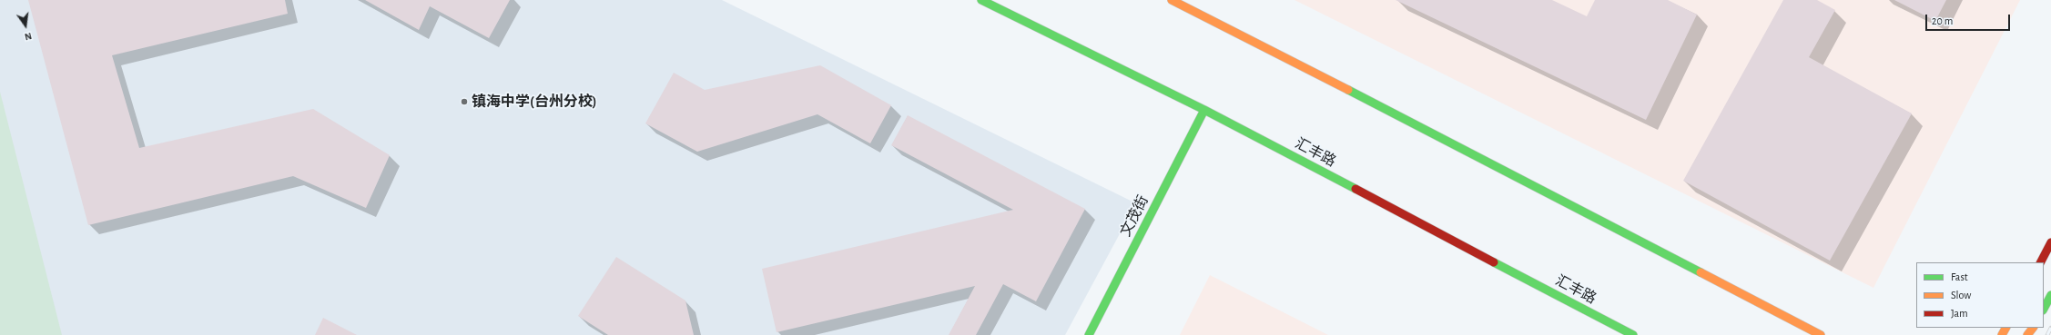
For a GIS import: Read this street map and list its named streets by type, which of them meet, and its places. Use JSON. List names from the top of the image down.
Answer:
{
  "streets": {
    "main road": ["汇丰路", "文茂街"]
  },
  "crossings": [
    ["汇丰路", "文茂街"]
  ],
  "places": ["镇海中学(台州分校)"],
  "legend": ["Fast", "Slow", "Jam"],
  "scale_bar": "20 m",
  "north": "bottom"
}
